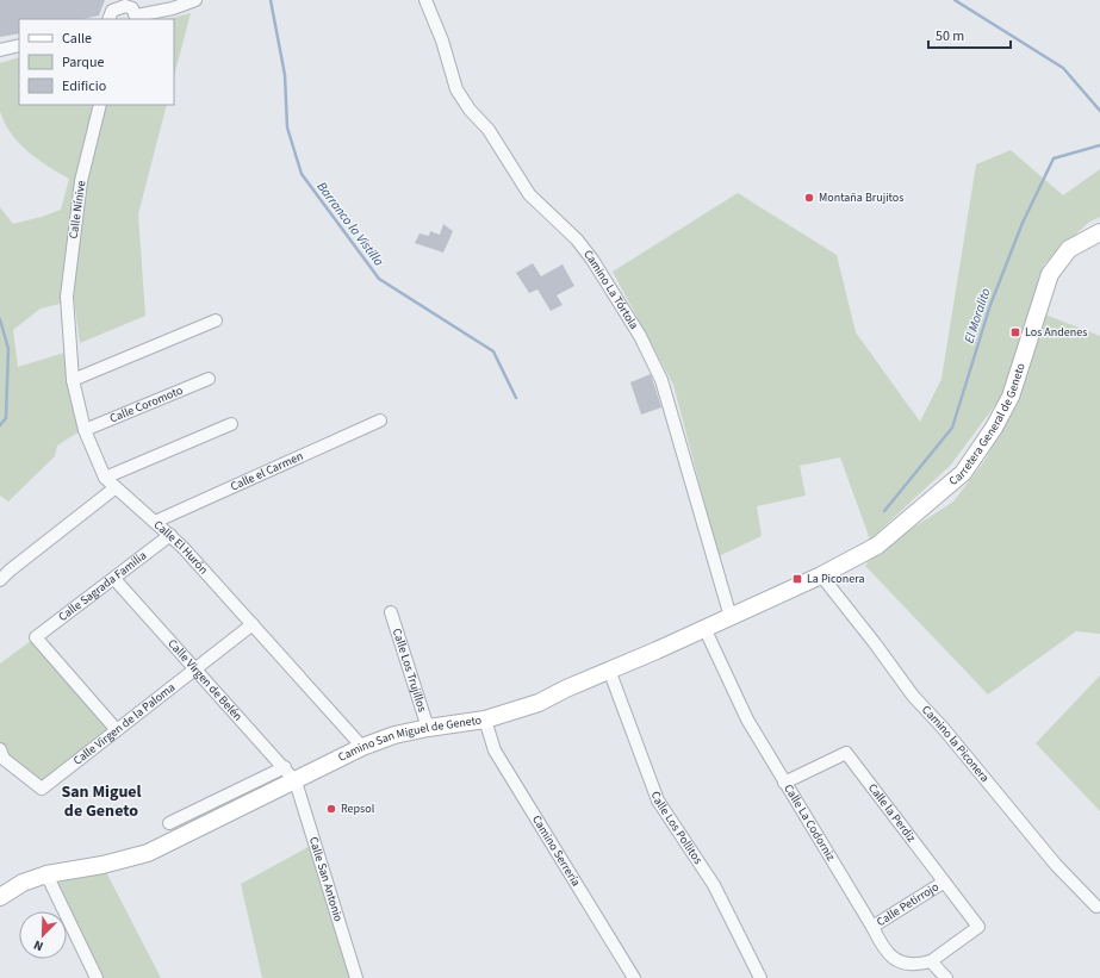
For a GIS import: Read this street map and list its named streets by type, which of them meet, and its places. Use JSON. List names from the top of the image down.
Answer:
{
  "streets": {
    "main road": ["Carretera General de Geneto", "Camino San Miguel de Geneto"],
    "street": [
      "Calle Nínive",
      "Camino La Tórtola",
      "Calle Coromoto",
      "Calle el Carmen",
      "Calle El Hurón",
      "Calle Sagrada Familia",
      "Calle Los Trujillos",
      "Calle Virgen de Belén",
      "Calle Virgen de la Paloma",
      "Camino la Piconera",
      "Calle la Perdiz",
      "Calle La Codorniz",
      "Calle Los Pollitos",
      "Camino Serrería",
      "Calle San Antonio",
      "Calle Petirrojo"
    ]
  },
  "crossings": [
    ["Calle Nínive", "Calle El Hurón"],
    ["Camino La Tórtola", "Camino San Miguel de Geneto"],
    ["Calle Coromoto", "Calle El Hurón"],
    ["Carretera General de Geneto", "Camino San Miguel de Geneto"],
    ["Carretera General de Geneto", "Camino la Piconera"],
    ["Calle el Carmen", "Calle El Hurón"],
    ["Calle El Hurón", "Calle Sagrada Familia"],
    ["Calle El Hurón", "Calle Virgen de la Paloma"],
    ["Calle El Hurón", "Camino San Miguel de Geneto"],
    ["Calle Sagrada Familia", "Calle Virgen de Belén"],
    ["Calle Sagrada Familia", "Calle Virgen de la Paloma"],
    ["Calle Los Trujillos", "Camino San Miguel de Geneto"],
    ["Calle Virgen de Belén", "Calle Virgen de la Paloma"],
    ["Calle Virgen de Belén", "Camino San Miguel de Geneto"],
    ["Calle Virgen de Belén", "Calle San Antonio"],
    ["Camino San Miguel de Geneto", "Camino la Piconera"],
    ["Camino San Miguel de Geneto", "Calle La Codorniz"],
    ["Camino San Miguel de Geneto", "Calle Los Pollitos"],
    ["Camino San Miguel de Geneto", "Camino Serrería"],
    ["Camino San Miguel de Geneto", "Calle San Antonio"],
    ["Calle la Perdiz", "Calle La Codorniz"],
    ["Calle la Perdiz", "Calle Petirrojo"],
    ["Calle La Codorniz", "Calle Petirrojo"]
  ],
  "districts": ["San Miguel de Geneto"],
  "water": ["Barranco la Vistilla", "El Moralito"],
  "places": {
    "other": ["Montaña Brujitos", "Repsol"],
    "transit": ["Los Andenes", "La Piconera"]
  },
  "legend": ["Calle", "Parque", "Edificio"],
  "scale_bar": "50 m",
  "north": "bottom left"
}
